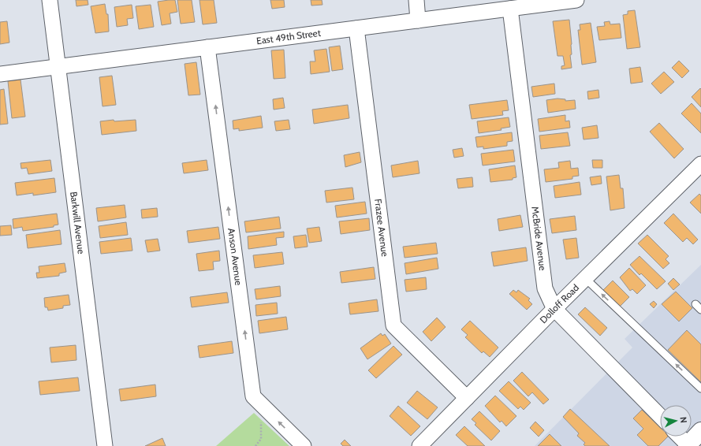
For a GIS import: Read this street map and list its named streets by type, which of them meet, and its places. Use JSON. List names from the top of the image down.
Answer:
{
  "streets": {
    "street": [
      "East 49th Street",
      "Barkwill Avenue",
      "Frazee Avenue",
      "McBride Avenue",
      "Anson Avenue",
      "Dolloff Road"
    ]
  },
  "crossings": [
    ["East 49th Street", "Barkwill Avenue"],
    ["East 49th Street", "Frazee Avenue"],
    ["East 49th Street", "McBride Avenue"],
    ["East 49th Street", "Anson Avenue"],
    ["Frazee Avenue", "Dolloff Road"],
    ["McBride Avenue", "Dolloff Road"]
  ],
  "one_way": ["Anson Avenue"],
  "north": "right"
}
